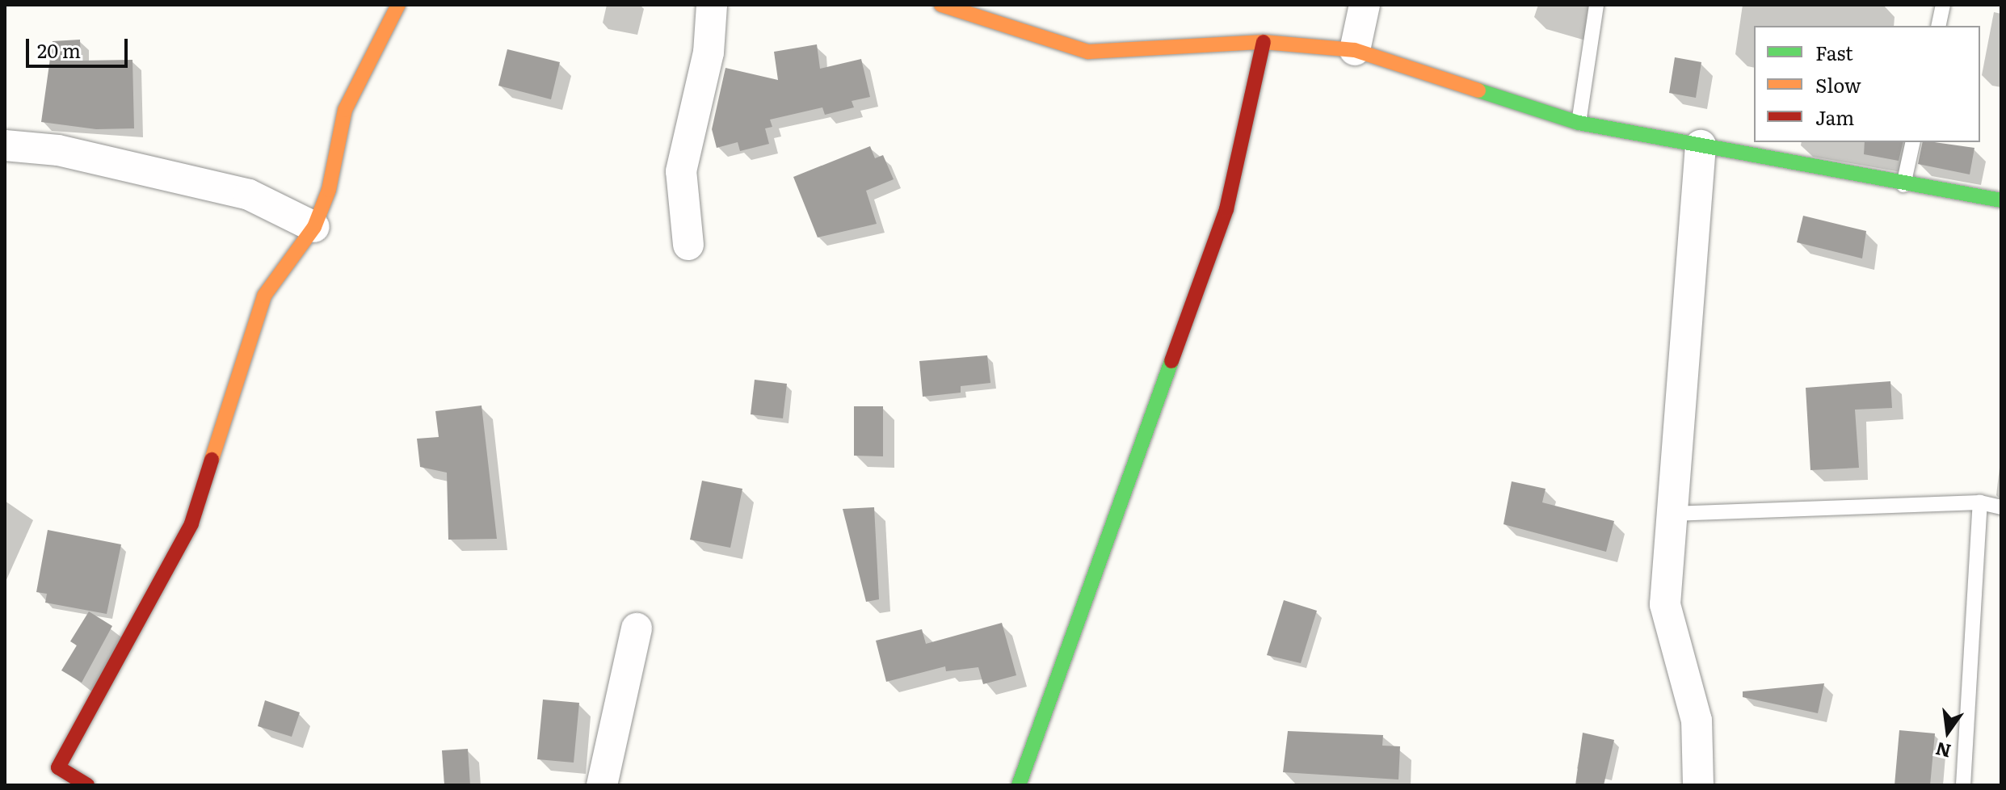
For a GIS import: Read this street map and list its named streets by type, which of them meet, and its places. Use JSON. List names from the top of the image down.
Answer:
{
  "legend": ["Fast", "Slow", "Jam"],
  "scale_bar": "20 m",
  "north": "bottom"
}
